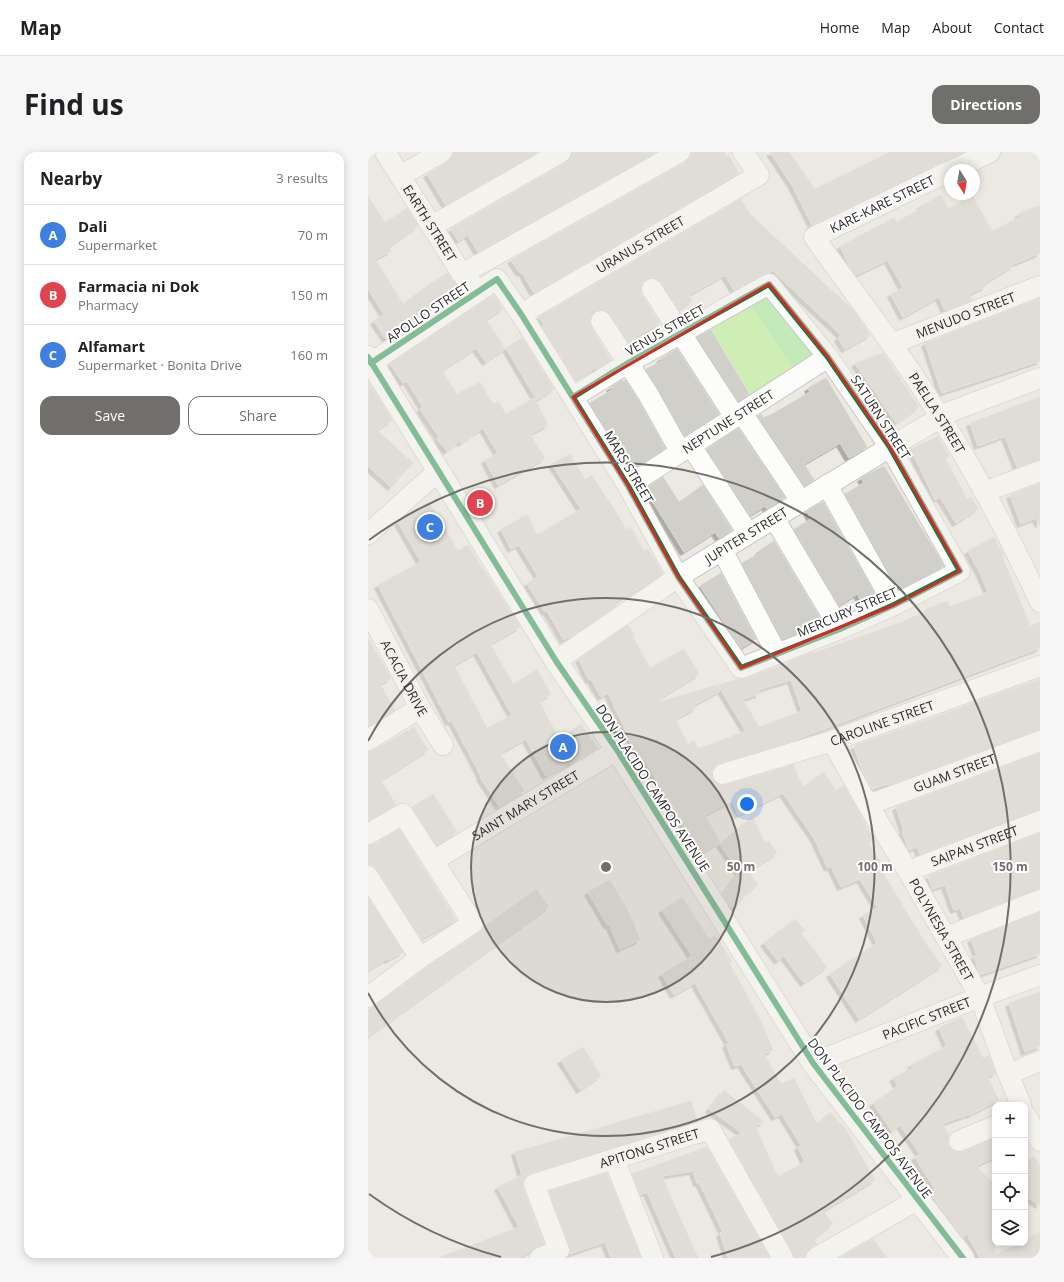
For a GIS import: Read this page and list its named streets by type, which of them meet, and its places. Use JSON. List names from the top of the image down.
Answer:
{
  "streets": {
    "main road": ["DON PLACIDO CAMPOS AVENUE"],
    "street": [
      "KARE-KARE STREET",
      "EARTH STREET",
      "URANUS STREET",
      "APOLLO STREET",
      "MENUDO STREET",
      "VENUS STREET",
      "PAELLA STREET",
      "SATURN STREET",
      "NEPTUNE STREET",
      "MARS STREET",
      "JUPITER STREET",
      "MERCURY STREET",
      "ACACIA DRIVE",
      "CAROLINE STREET",
      "GUAM STREET",
      "SAINT MARY STREET",
      "SAIPAN STREET",
      "POLYNESIA STREET",
      "PACIFIC STREET",
      "APITONG STREET"
    ]
  },
  "crossings": [
    ["KARE-KARE STREET", "PAELLA STREET"],
    ["EARTH STREET", "APOLLO STREET"],
    ["URANUS STREET", "MARS STREET"],
    ["APOLLO STREET", "MARS STREET"],
    ["APOLLO STREET", "DON PLACIDO CAMPOS AVENUE"],
    ["MENUDO STREET", "PAELLA STREET"],
    ["VENUS STREET", "SATURN STREET"],
    ["VENUS STREET", "MARS STREET"],
    ["PAELLA STREET", "JUPITER STREET"],
    ["SATURN STREET", "NEPTUNE STREET"],
    ["SATURN STREET", "JUPITER STREET"],
    ["SATURN STREET", "MERCURY STREET"],
    ["NEPTUNE STREET", "MARS STREET"],
    ["MARS STREET", "JUPITER STREET"],
    ["MARS STREET", "MERCURY STREET"],
    ["JUPITER STREET", "DON PLACIDO CAMPOS AVENUE"],
    ["CAROLINE STREET", "POLYNESIA STREET"],
    ["GUAM STREET", "POLYNESIA STREET"],
    ["DON PLACIDO CAMPOS AVENUE", "SAINT MARY STREET"],
    ["DON PLACIDO CAMPOS AVENUE", "PACIFIC STREET"],
    ["SAIPAN STREET", "POLYNESIA STREET"],
    ["POLYNESIA STREET", "PACIFIC STREET"]
  ],
  "north": "bottom",
  "page": {
    "header": "Map",
    "nav": [
      "Home",
      "Map",
      "About",
      "Contact"
    ],
    "title": "Find us",
    "buttons": [
      "Directions",
      ["Save", "Share"]
    ],
    "heading": ["Nearby", "3 results"],
    "list": [
      {
        "mark": "A",
        "name": "Dali",
        "note": "Supermarket",
        "value": "70 m"
      },
      {
        "mark": "B",
        "name": "Farmacia ni Dok",
        "note": "Pharmacy",
        "value": "150 m"
      },
      {
        "mark": "C",
        "name": "Alfamart",
        "note": "Supermarket · Bonita Drive",
        "value": "160 m"
      }
    ],
    "pins": ["B", "C", "A"],
    "map_buttons": ["+", "−"]
  },
  "rings": ["50 m", "100 m", "150 m"]
}
